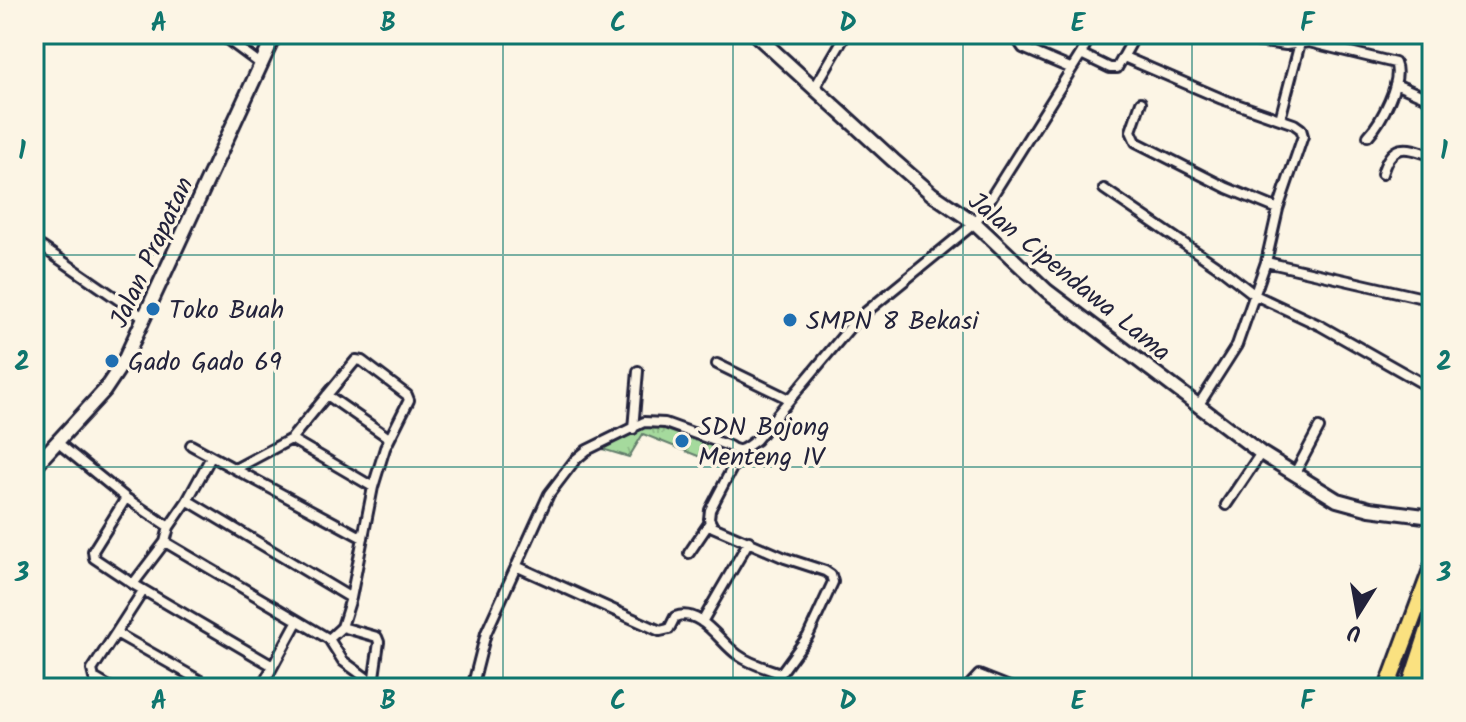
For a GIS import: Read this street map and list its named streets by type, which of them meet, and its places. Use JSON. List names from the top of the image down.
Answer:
{
  "streets": {
    "street": ["Jalan Prapatan", "Jalan Cipendawa Lama"]
  },
  "places": [
    "Toko Buah",
    "SMPN 8 Bekasi",
    "Gado Gado 69",
    "SDN Bojong Menteng IV"
  ],
  "north": "bottom",
  "grid": {
    "columns": [
      "A",
      "B",
      "C",
      "D",
      "E",
      "F"
    ],
    "rows": ["1", "2", "3"]
  }
}
